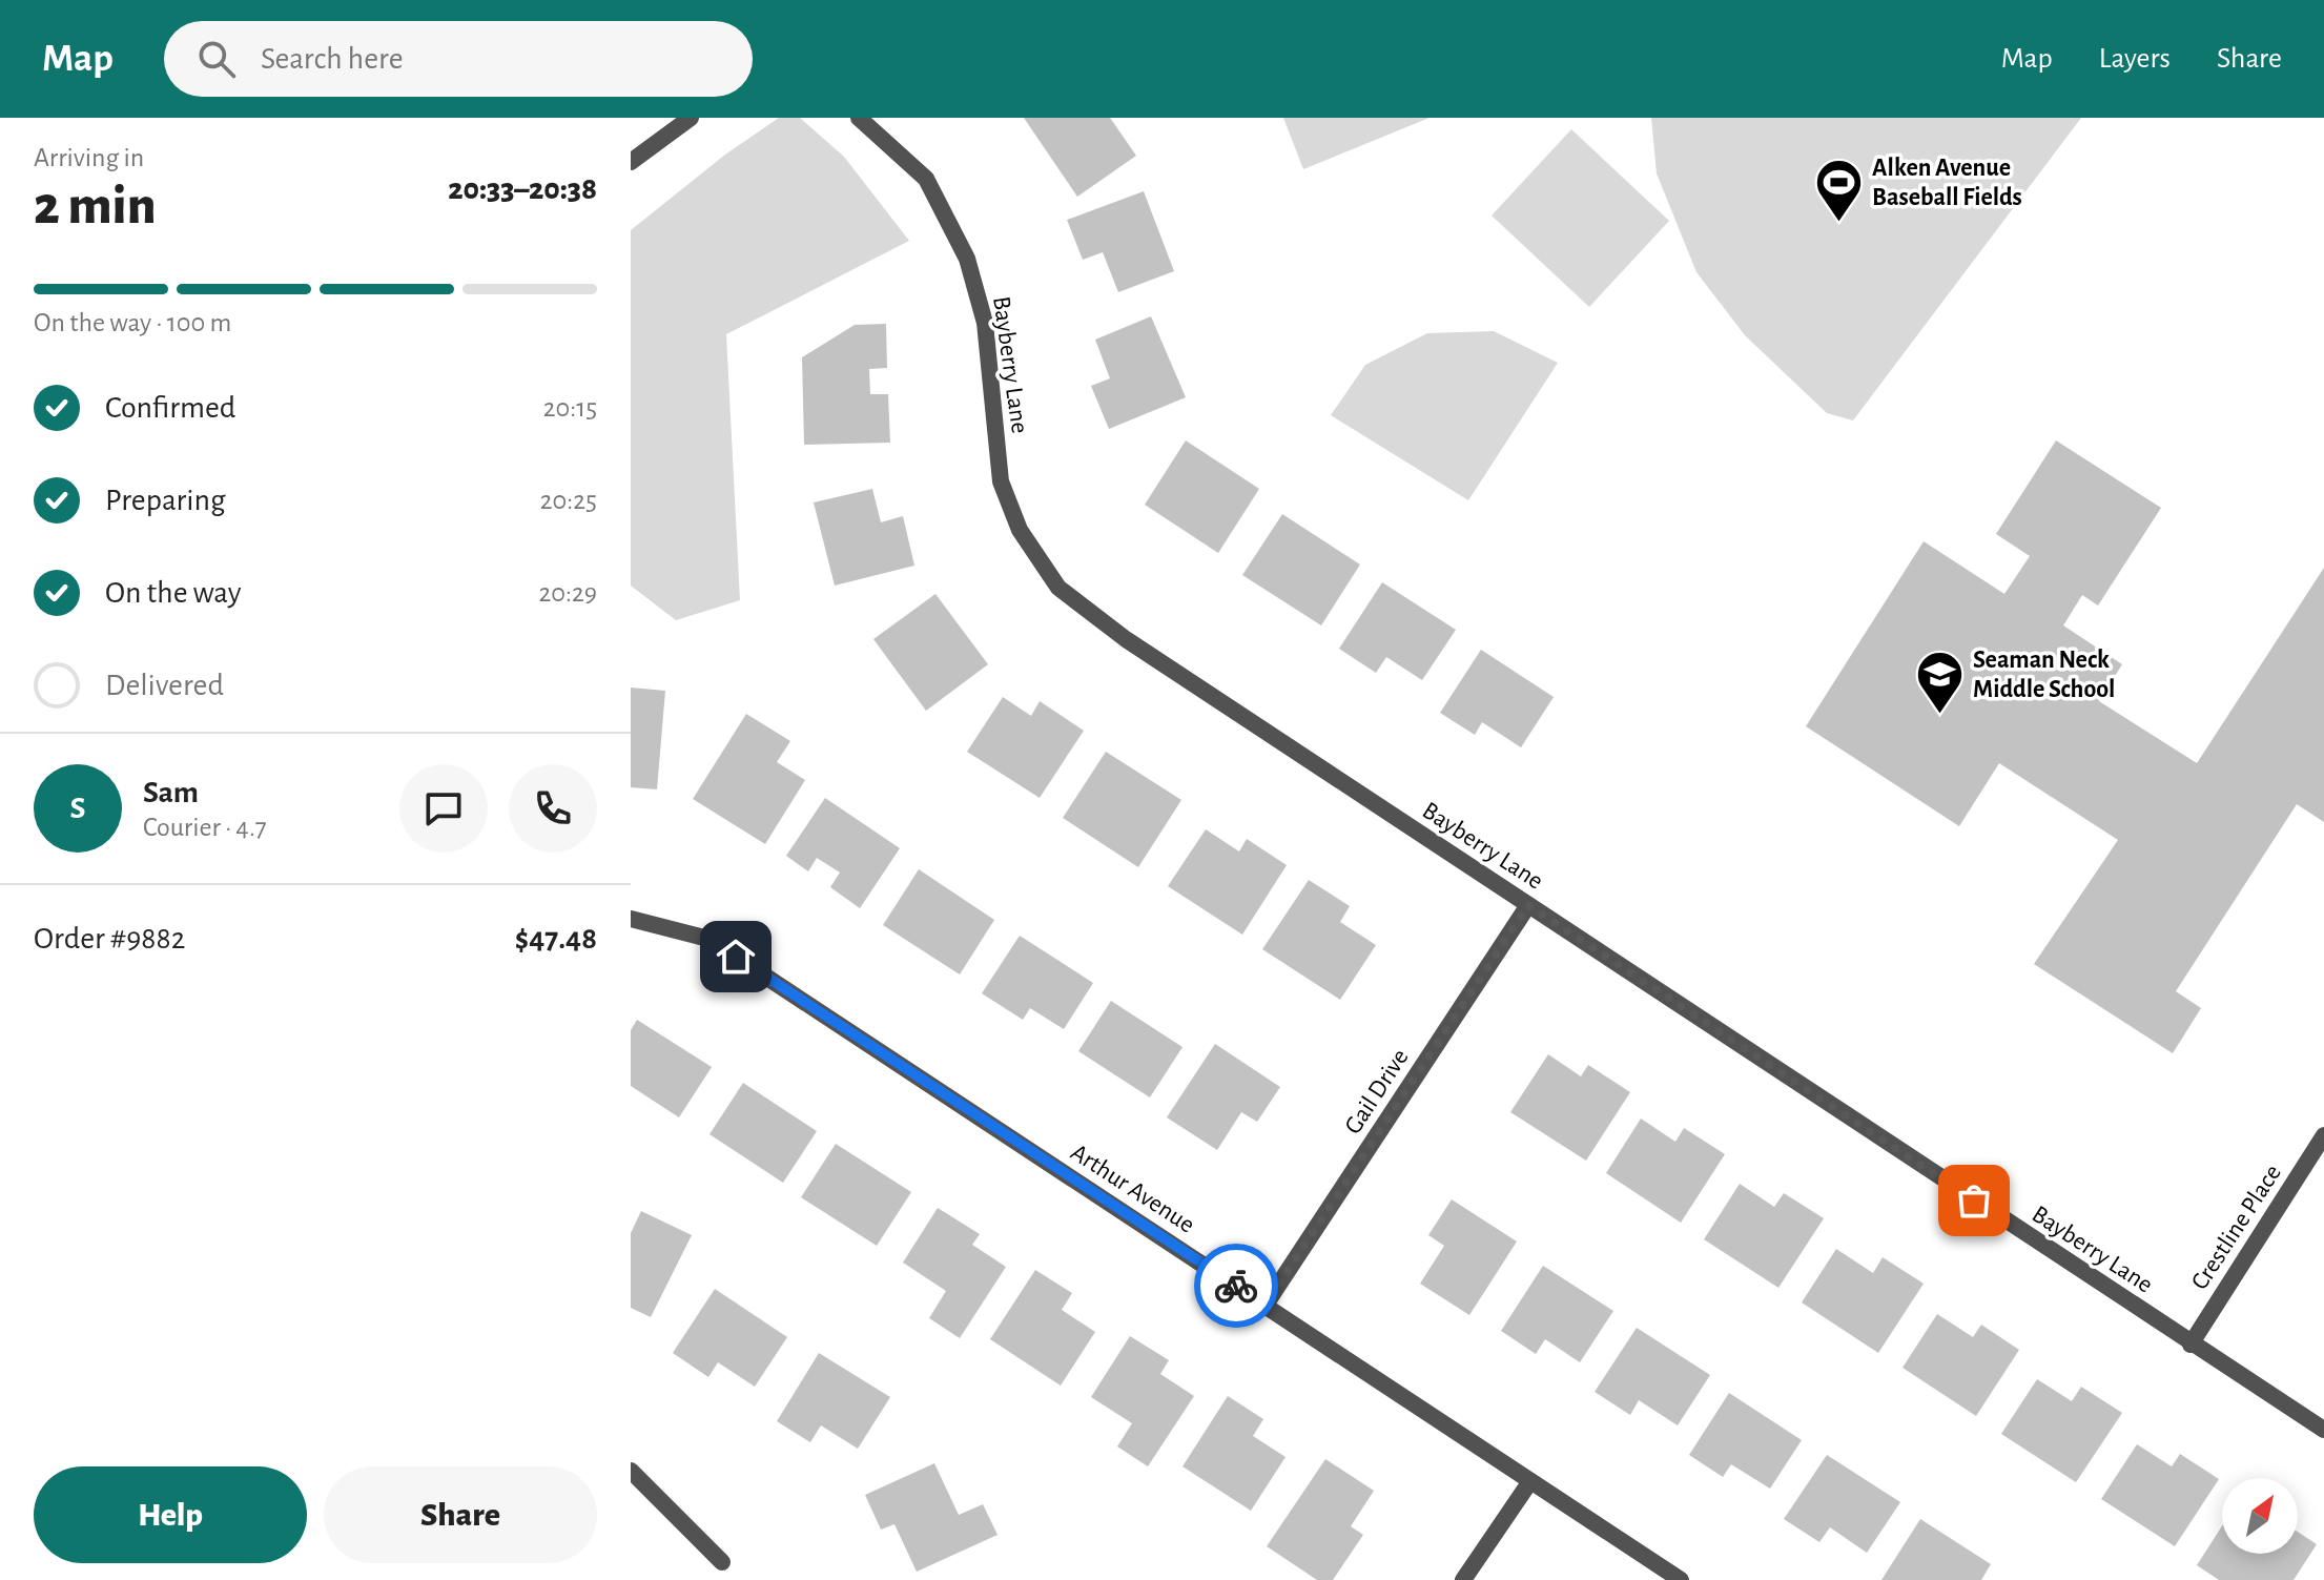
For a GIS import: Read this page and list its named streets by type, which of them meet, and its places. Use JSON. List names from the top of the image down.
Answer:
{
  "streets": {
    "street": [
      "Bayberry Lane",
      "Gail Drive",
      "Arthur Avenue",
      "Crestline Place"
    ]
  },
  "crossings": [
    ["Bayberry Lane", "Gail Drive"],
    ["Bayberry Lane", "Crestline Place"],
    ["Gail Drive", "Arthur Avenue"]
  ],
  "places": {
    "sports": ["Alken Avenue Baseball Fields"],
    "school or university": ["Seaman Neck Middle School"]
  },
  "north": "top right",
  "page": {
    "header": "Map",
    "search": "Search here",
    "nav": ["Map", "Layers", "Share"],
    "heading": ["2 min", "Arriving in", "20:33–20:38"],
    "panel": [
      "Sam",
      "Courier · 4.7",
      "Order #9882",
      "$47.48"
    ],
    "bar": "On the way · 100 m",
    "list": [
      ["Confirmed", "20:15"],
      ["Preparing", "20:25"],
      ["On the way", "20:29"],
      "Delivered"
    ],
    "round": "S",
    "buttons": ["Help", "Share"]
  }
}
